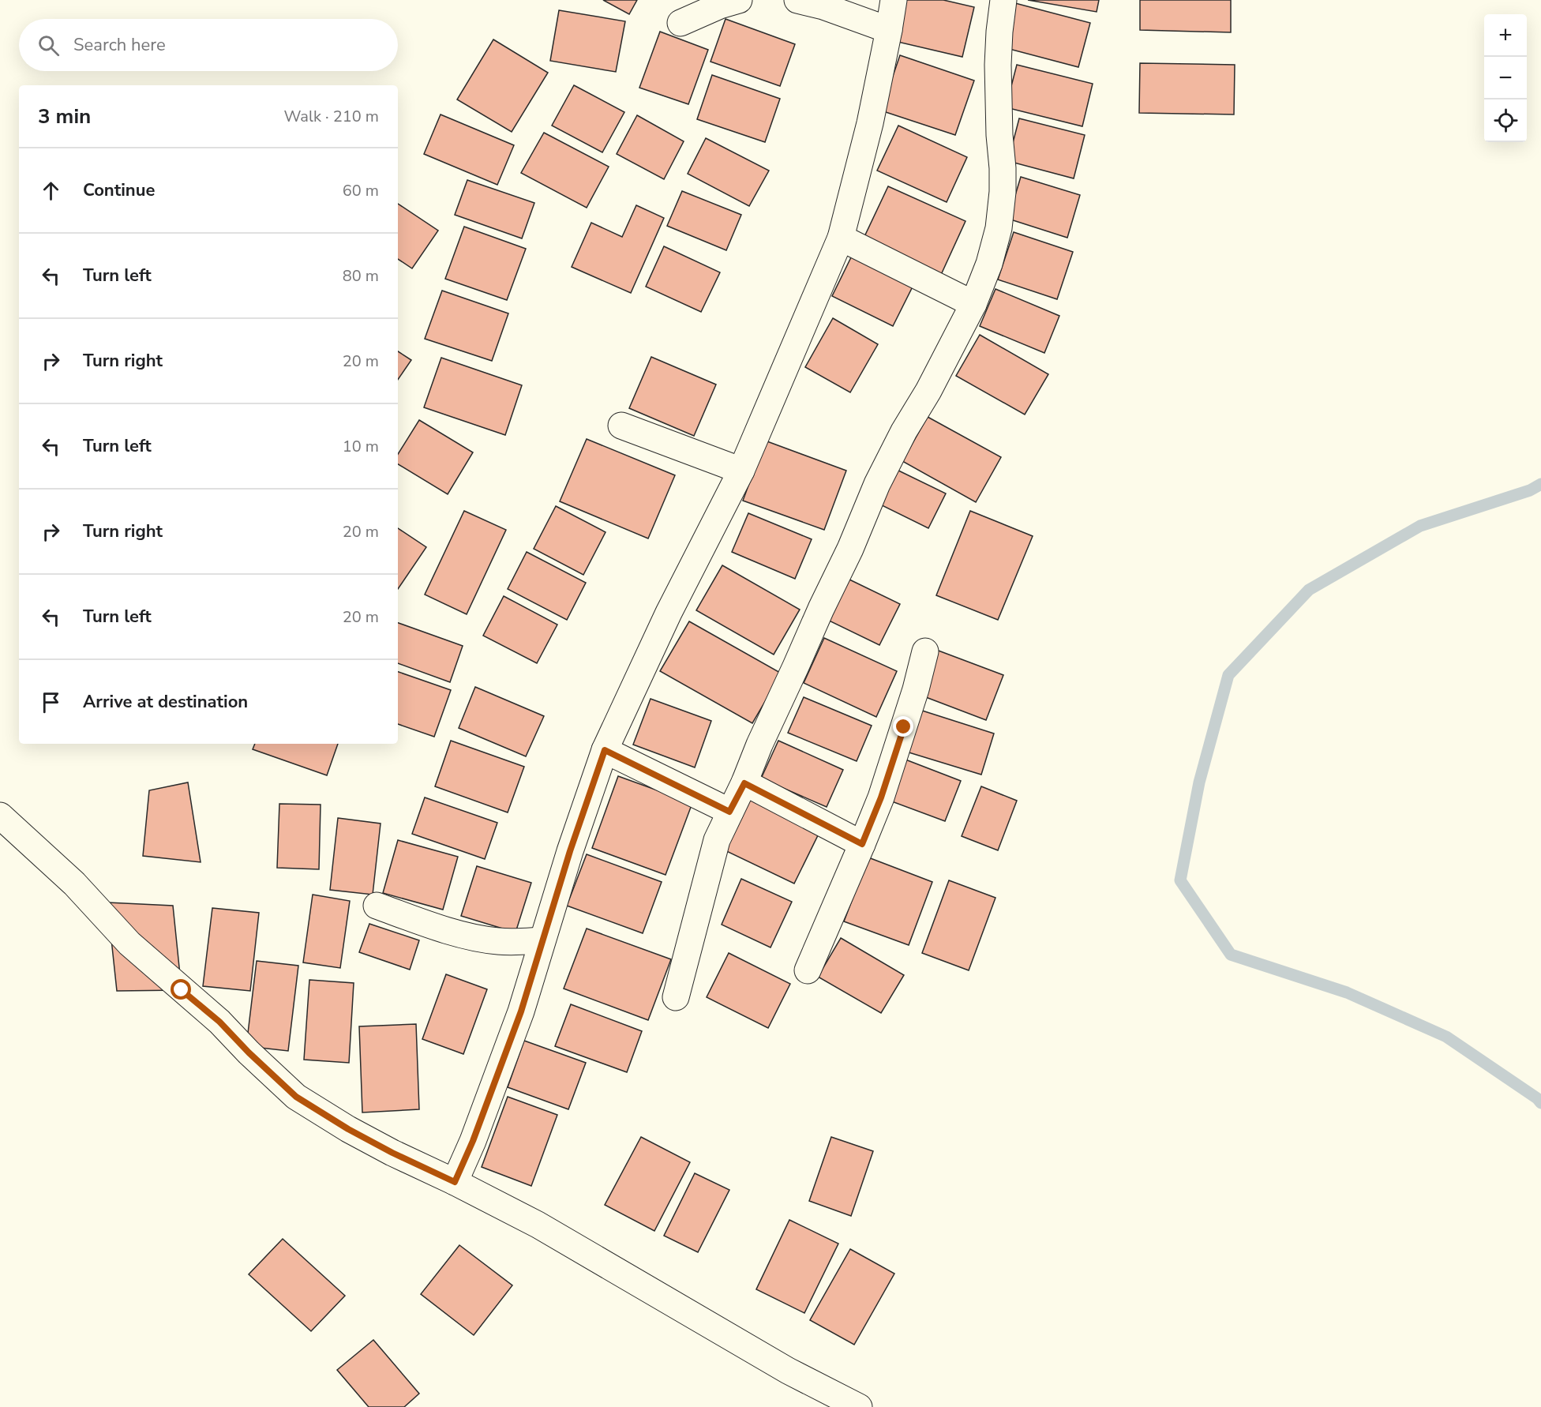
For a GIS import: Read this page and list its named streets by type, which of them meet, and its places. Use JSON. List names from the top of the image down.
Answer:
{
  "page": {
    "map_buttons": ["+", "−"],
    "search": "Search here",
    "heading": ["3 min", "Walk · 210 m"],
    "list": [
      ["Continue", "60 m"],
      ["Turn left", "80 m"],
      ["Turn right", "20 m"],
      ["Turn left", "10 m"],
      ["Turn right", "20 m"],
      ["Turn left", "20 m"],
      "Arrive at destination"
    ]
  }
}
